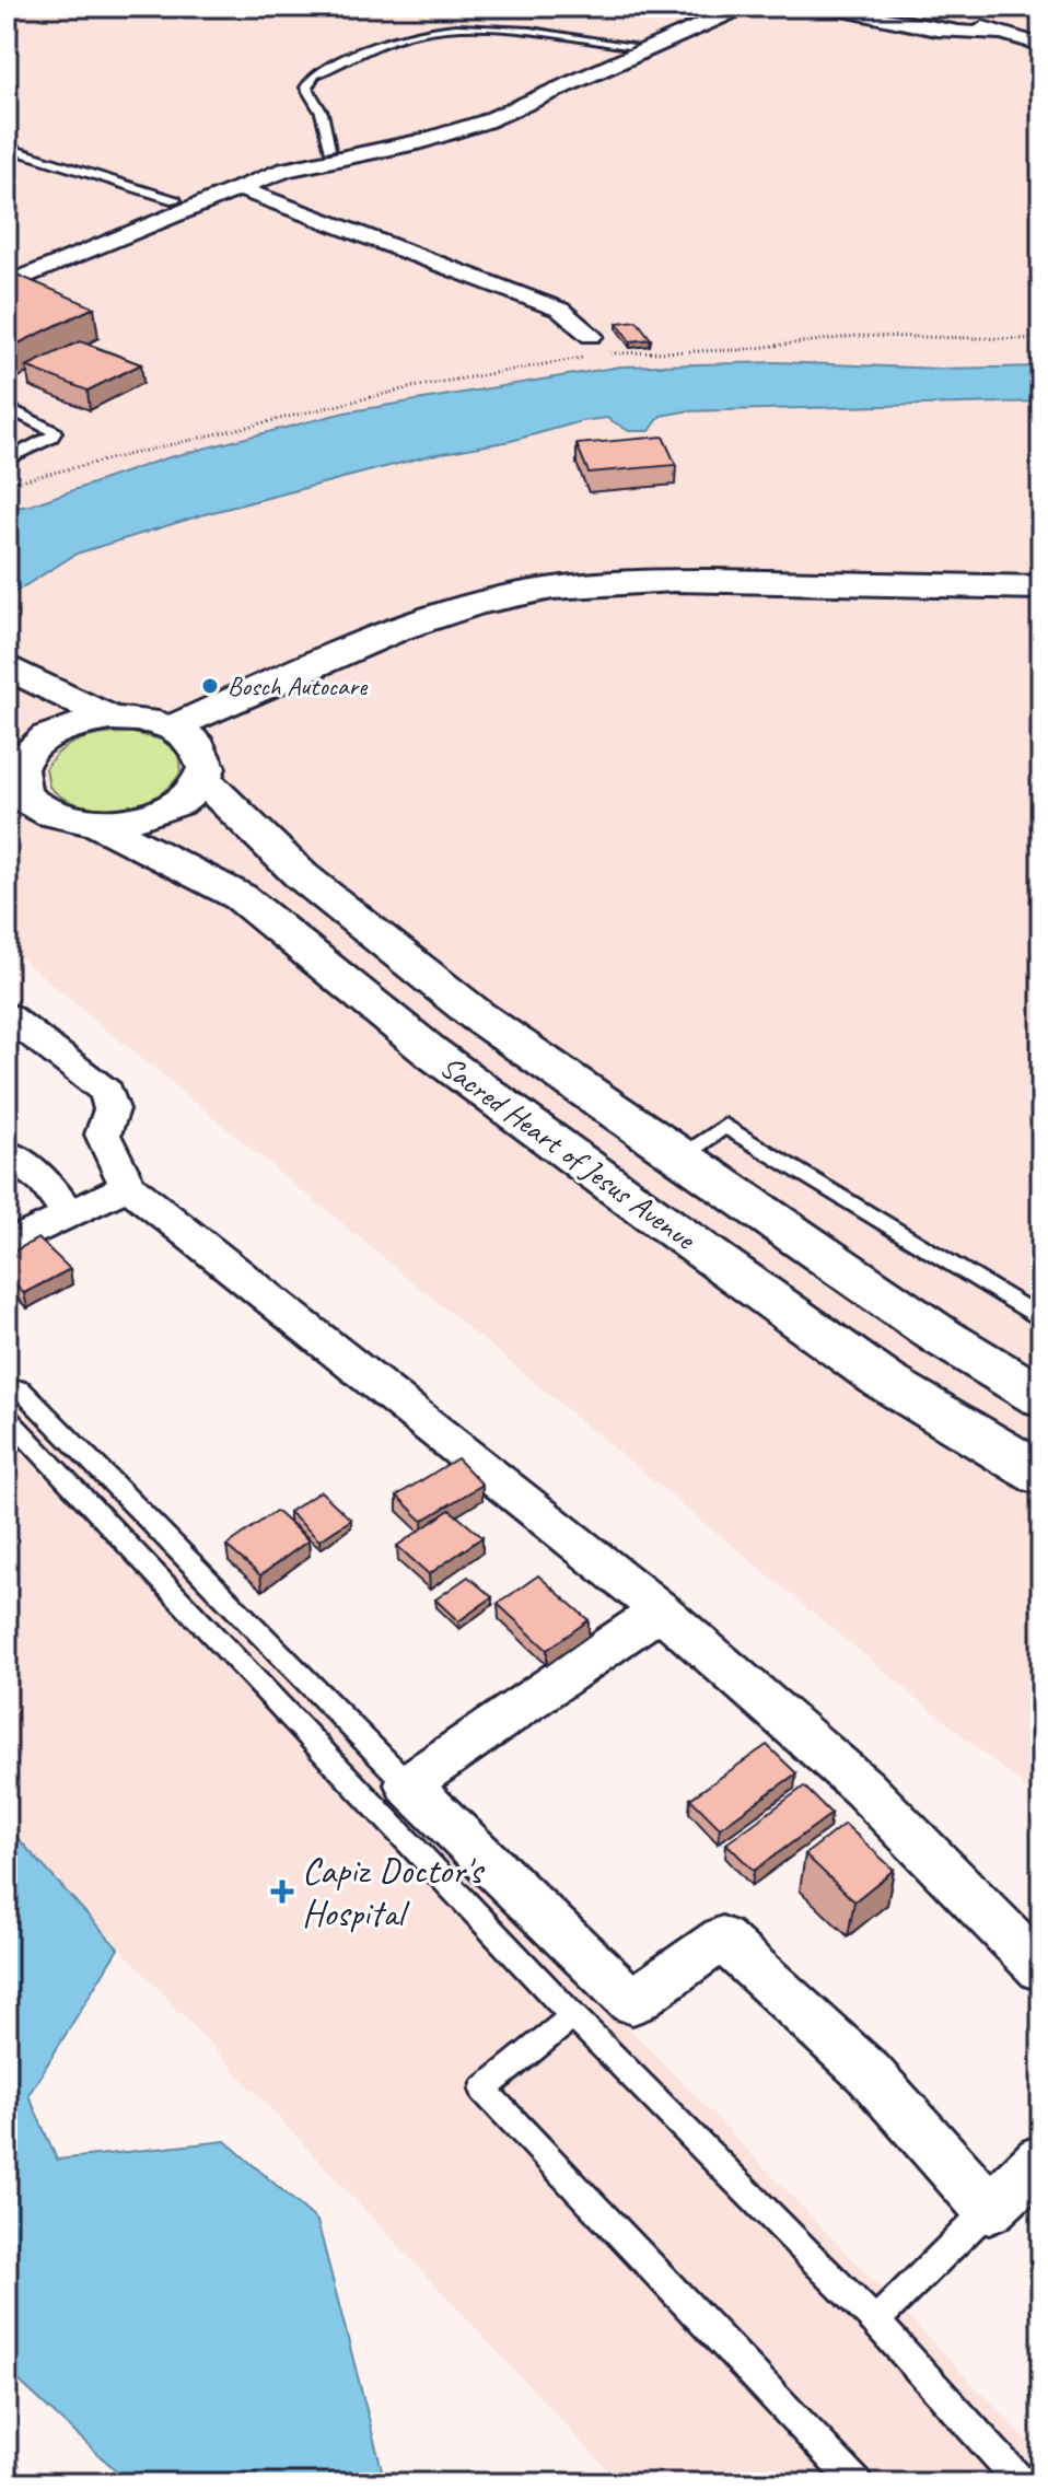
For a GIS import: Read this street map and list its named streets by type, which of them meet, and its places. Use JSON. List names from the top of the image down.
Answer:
{
  "streets": {
    "main road": ["Sacred Heart of Jesus Avenue"]
  },
  "places": {
    "other": ["Bosch Autocare"],
    "health": ["Capiz Doctor's Hospital"]
  }
}
